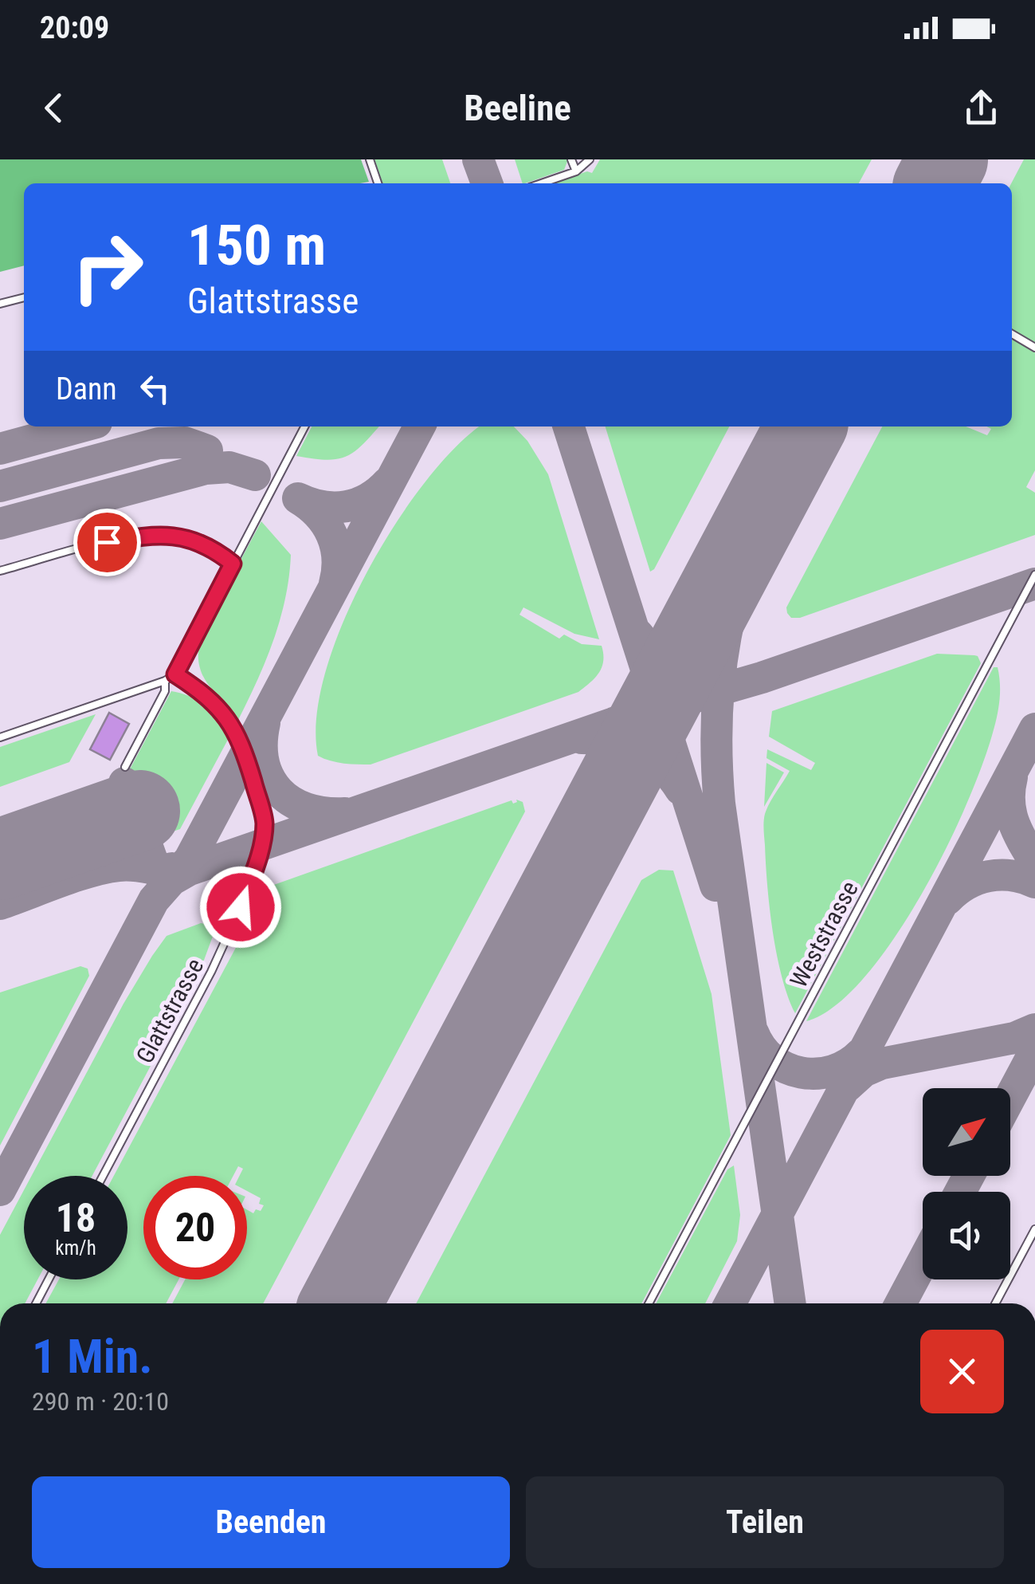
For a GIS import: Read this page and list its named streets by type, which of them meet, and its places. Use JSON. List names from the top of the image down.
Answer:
{
  "streets": {
    "lane": ["Weststrasse", "Glattstrasse"]
  },
  "north": "top right",
  "page": {
    "status": "20:09",
    "header": "Beeline",
    "turn": ["150 m", "Glattstrasse"],
    "then": "Dann",
    "speed": "18 km/h",
    "limit": "20",
    "heading": ["1 Min.", "290 m · 20:10"],
    "buttons": ["Beenden", "Teilen"]
  }
}
